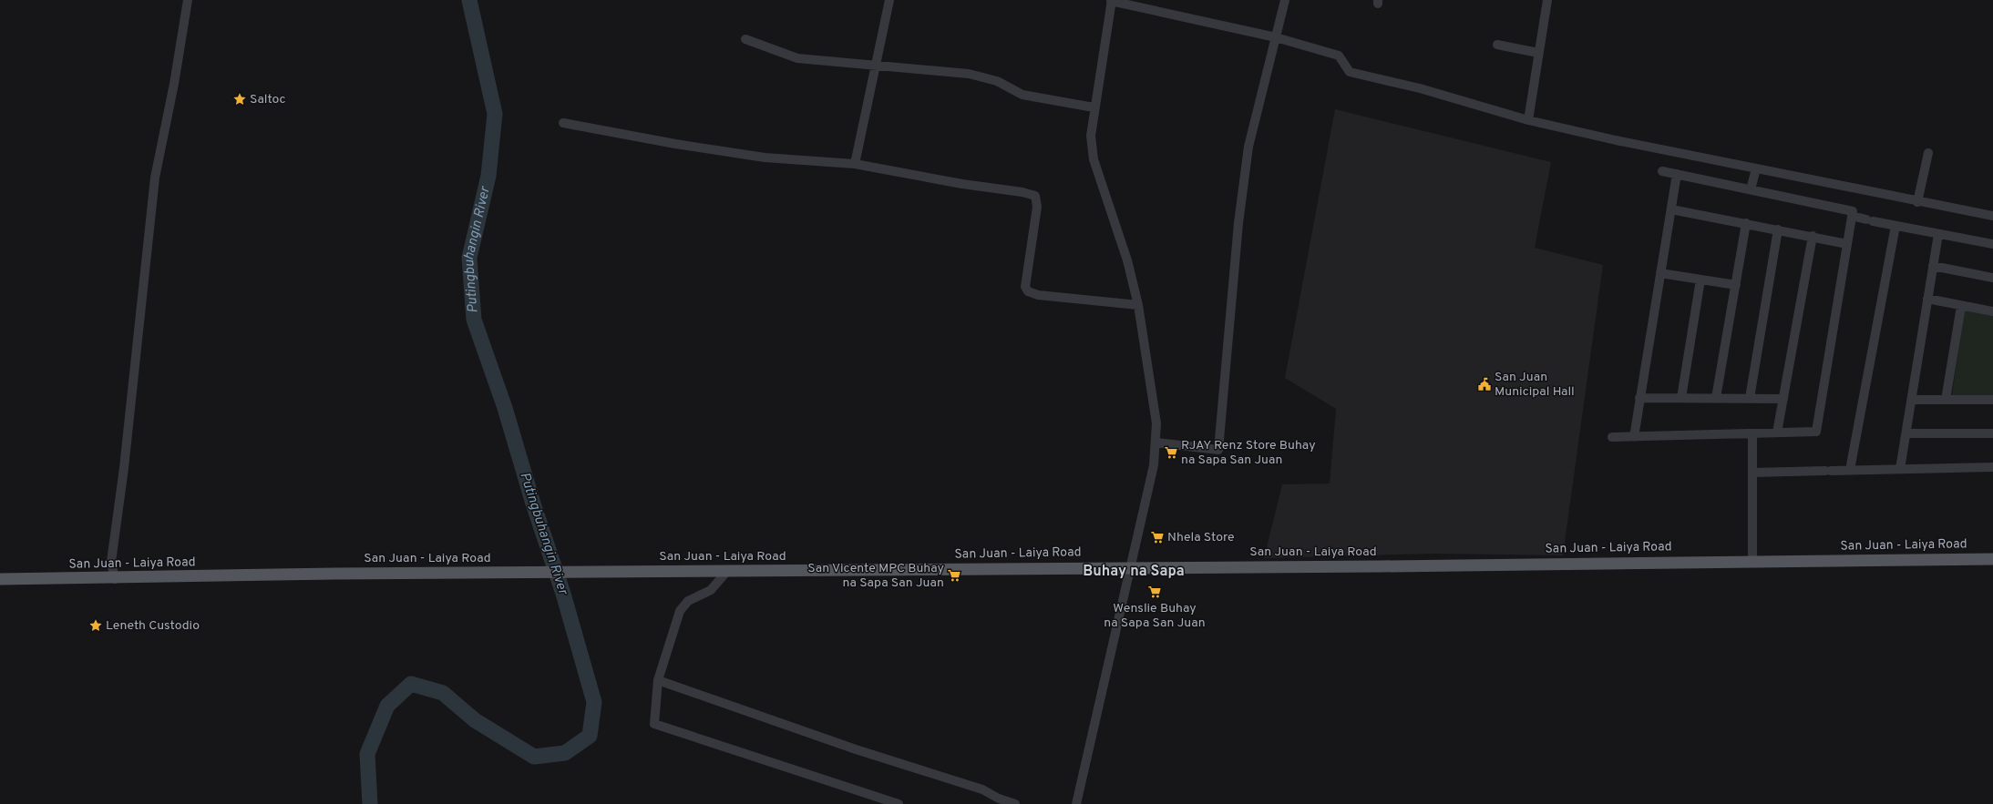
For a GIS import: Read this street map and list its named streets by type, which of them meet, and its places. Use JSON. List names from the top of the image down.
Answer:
{
  "streets": {
    "main road": ["San Juan - Laiya Road"]
  },
  "districts": ["Buhay na Sapa"],
  "water": ["Putingbuhangin River"],
  "places": {
    "place": ["Saltoc", "Leneth Custodio"],
    "public building": ["San Juan Municipal Hall"],
    "supermarket": [
      "RJAY Renz Store Buhay na Sapa San Juan",
      "Nhela Store",
      "San Vicente MPC Buhay na Sapa San Juan",
      "Wenslie Buhay na Sapa San Juan"
    ]
  }
}
